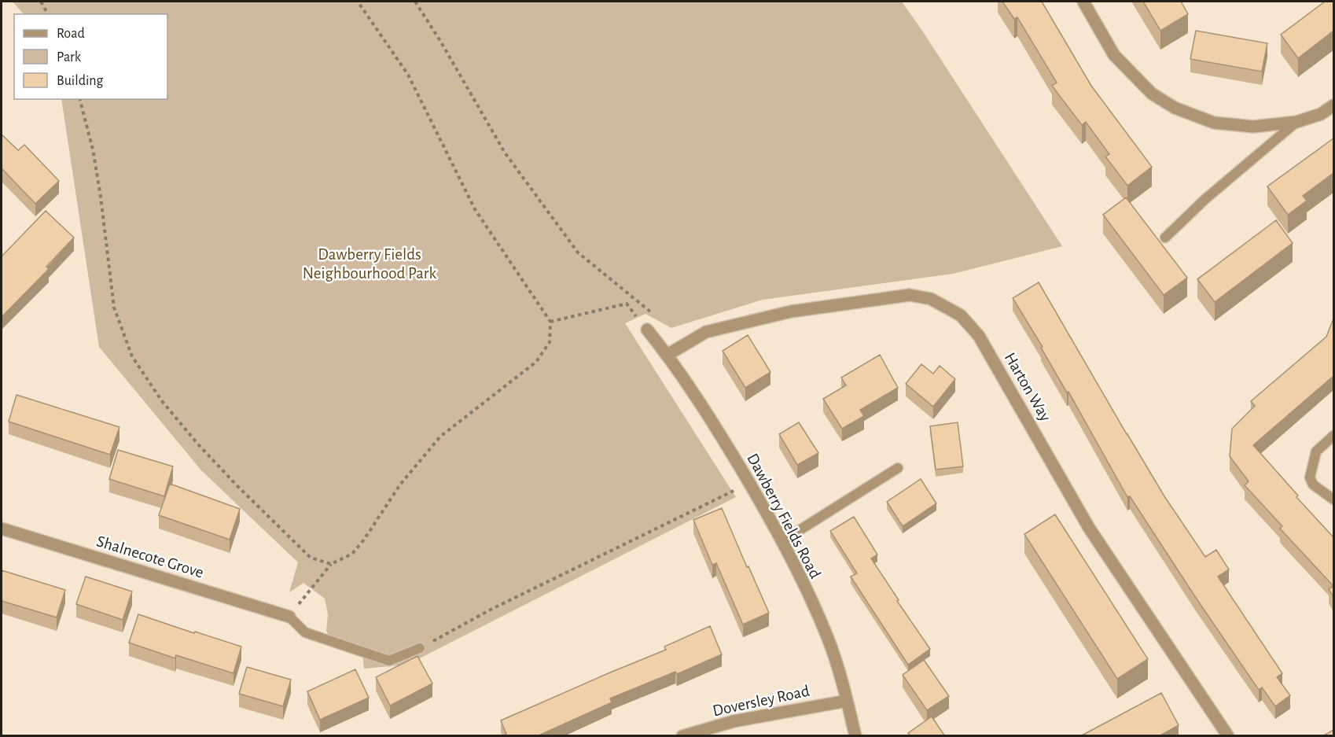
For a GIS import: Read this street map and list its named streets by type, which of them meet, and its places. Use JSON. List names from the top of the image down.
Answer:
{
  "streets": {
    "street": [
      "Harton Way",
      "Dawberry Fields Road",
      "Shalnecote Grove",
      "Doversley Road"
    ]
  },
  "crossings": [
    ["Harton Way", "Dawberry Fields Road"],
    ["Dawberry Fields Road", "Doversley Road"]
  ],
  "parks": ["Dawberry Fields Neighbourhood Park"],
  "legend": ["Road", "Park", "Building"]
}
